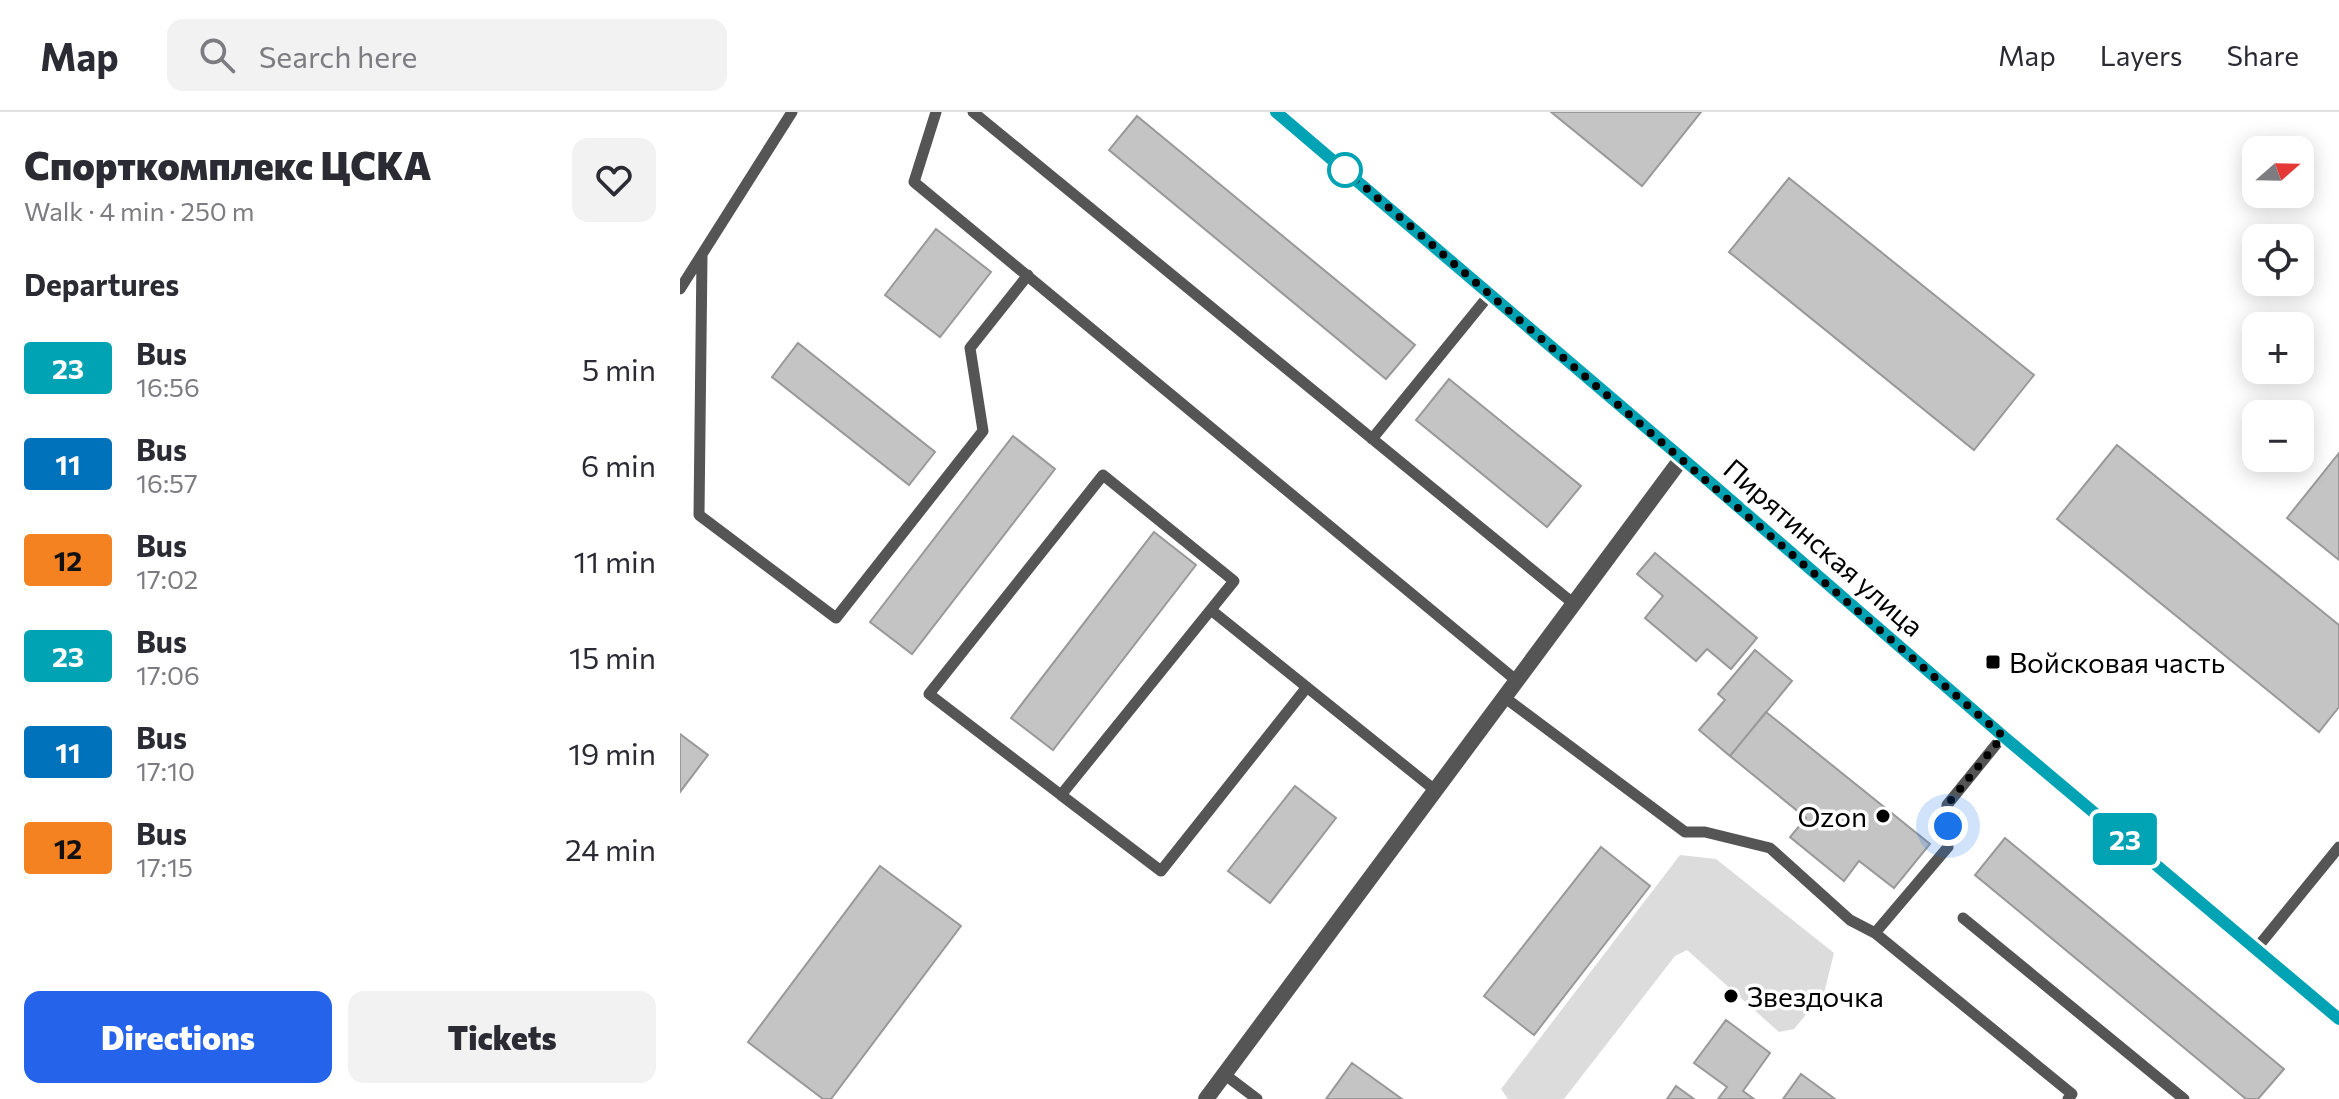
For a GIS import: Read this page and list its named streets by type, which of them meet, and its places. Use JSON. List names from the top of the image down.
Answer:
{
  "streets": {
    "street": ["Пирятинская улица"]
  },
  "places": {
    "transit": ["Войсковая часть"],
    "other": ["Ozon", "Звездочка"]
  },
  "lines": ["bus line 23"],
  "north": "right",
  "page": {
    "header": "Map",
    "search": "Search here",
    "nav": ["Map", "Layers", "Share"],
    "heading": [
      ["Спорткомплекс ЦСКА", "Walk · 4 min · 250 m"],
      "Departures"
    ],
    "on_map": "23",
    "map_buttons": ["+", "−"],
    "list": [
      {
        "mark": "23",
        "name": "Bus",
        "note": "16:56",
        "value": "5 min"
      },
      {
        "mark": "11",
        "name": "Bus",
        "note": "16:57",
        "value": "6 min"
      },
      {
        "mark": "12",
        "name": "Bus",
        "note": "17:02",
        "value": "11 min"
      },
      {
        "mark": "23",
        "name": "Bus",
        "note": "17:06",
        "value": "15 min"
      },
      {
        "mark": "11",
        "name": "Bus",
        "note": "17:10",
        "value": "19 min"
      },
      {
        "mark": "12",
        "name": "Bus",
        "note": "17:15",
        "value": "24 min"
      }
    ],
    "buttons": ["Directions", "Tickets"]
  }
}
